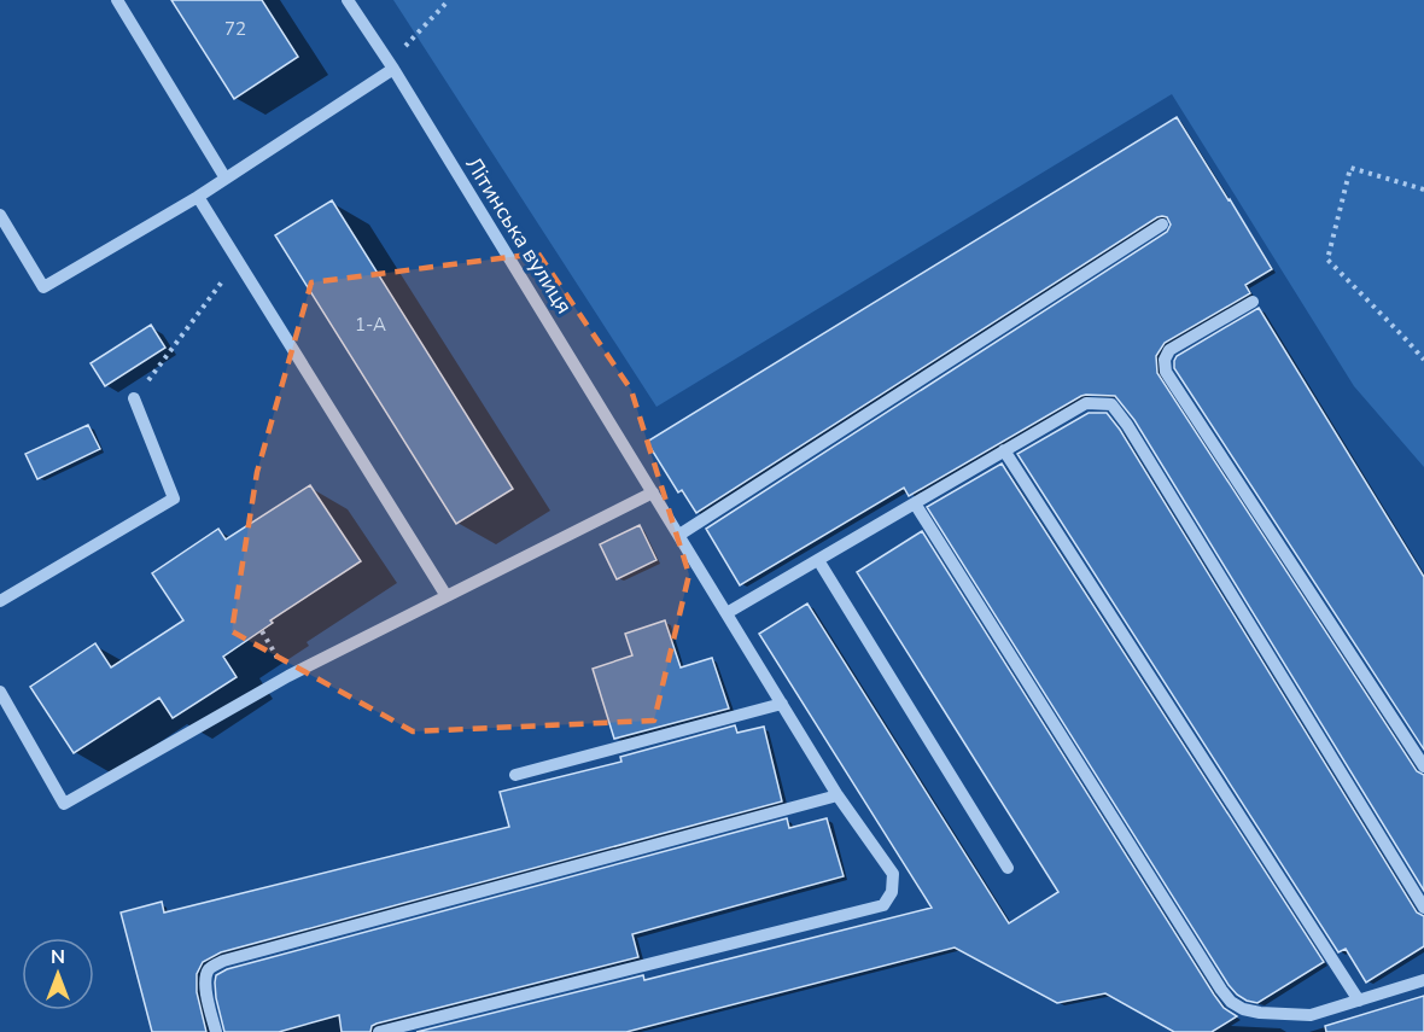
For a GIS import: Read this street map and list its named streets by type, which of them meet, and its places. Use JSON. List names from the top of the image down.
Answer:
{
  "streets": {
    "street": ["Літинська вулиця"]
  },
  "house_numbers": ["72", "1-А"],
  "north": "top"
}
